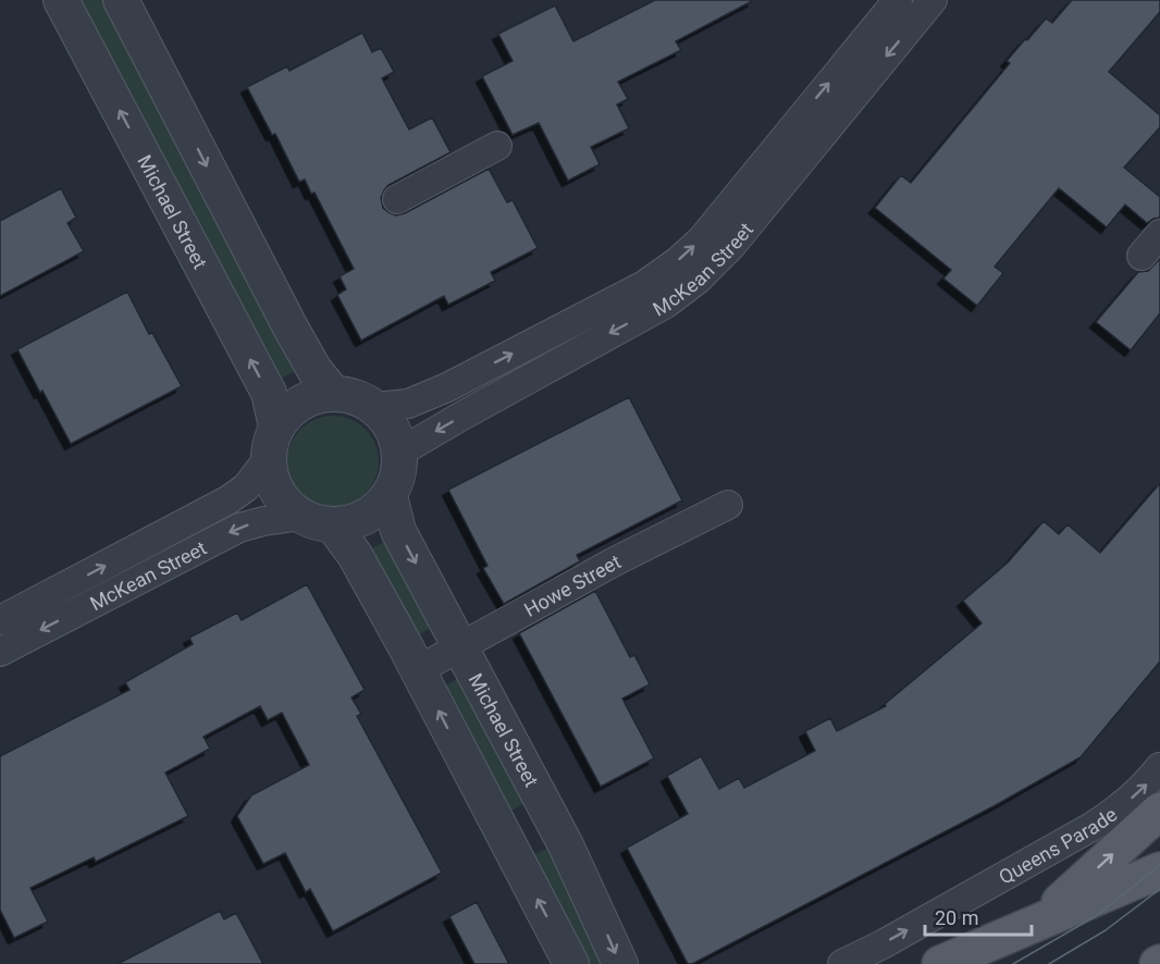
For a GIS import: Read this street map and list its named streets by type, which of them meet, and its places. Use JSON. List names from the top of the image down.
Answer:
{
  "streets": {
    "street": [
      "Michael Street",
      "McKean Street",
      "Howe Street",
      "Queens Parade"
    ]
  },
  "crossings": [
    ["Michael Street", "McKean Street"],
    ["Michael Street", "Howe Street"]
  ],
  "one_way": ["Queens Parade"],
  "scale_bar": "20 m"
}
